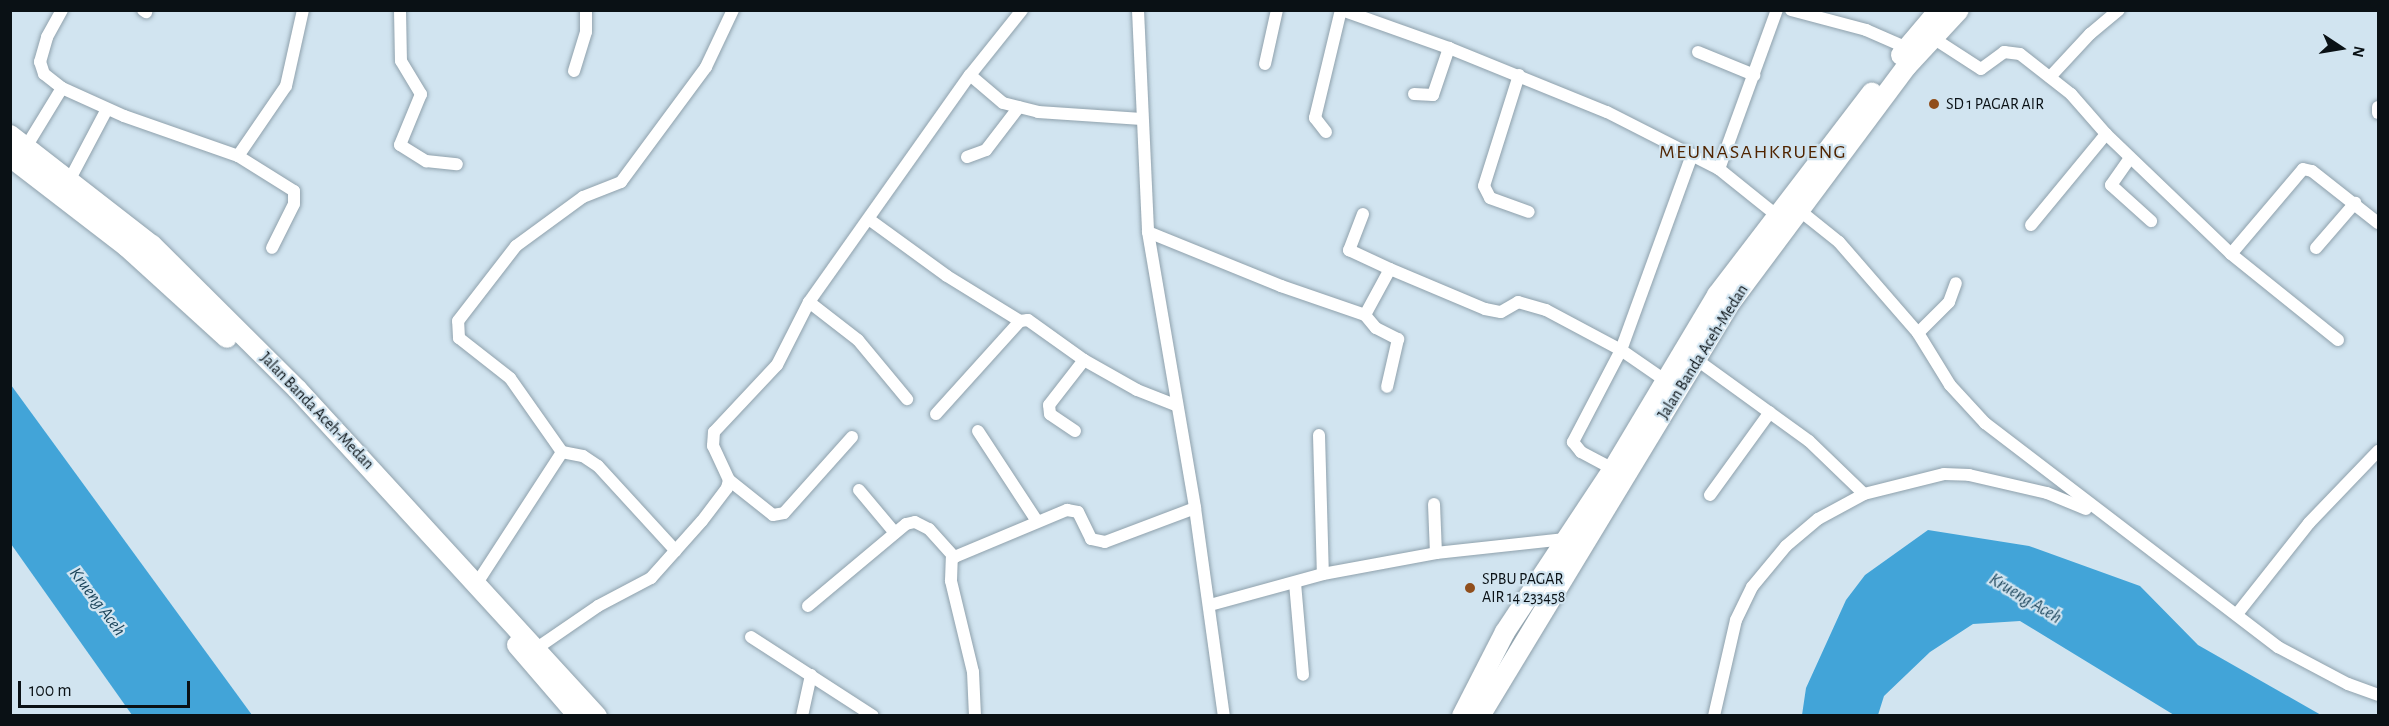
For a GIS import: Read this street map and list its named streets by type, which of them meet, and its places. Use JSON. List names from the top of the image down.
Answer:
{
  "streets": {
    "highway": ["Jalan Banda Aceh-Medan"]
  },
  "districts": ["MEUNASAHKRUENG"],
  "water": ["Krueng Aceh"],
  "places": ["SD 1 PAGAR AIR", "SPBU PAGAR AIR 14 233458"],
  "scale_bar": "100 m",
  "north": "right"
}
